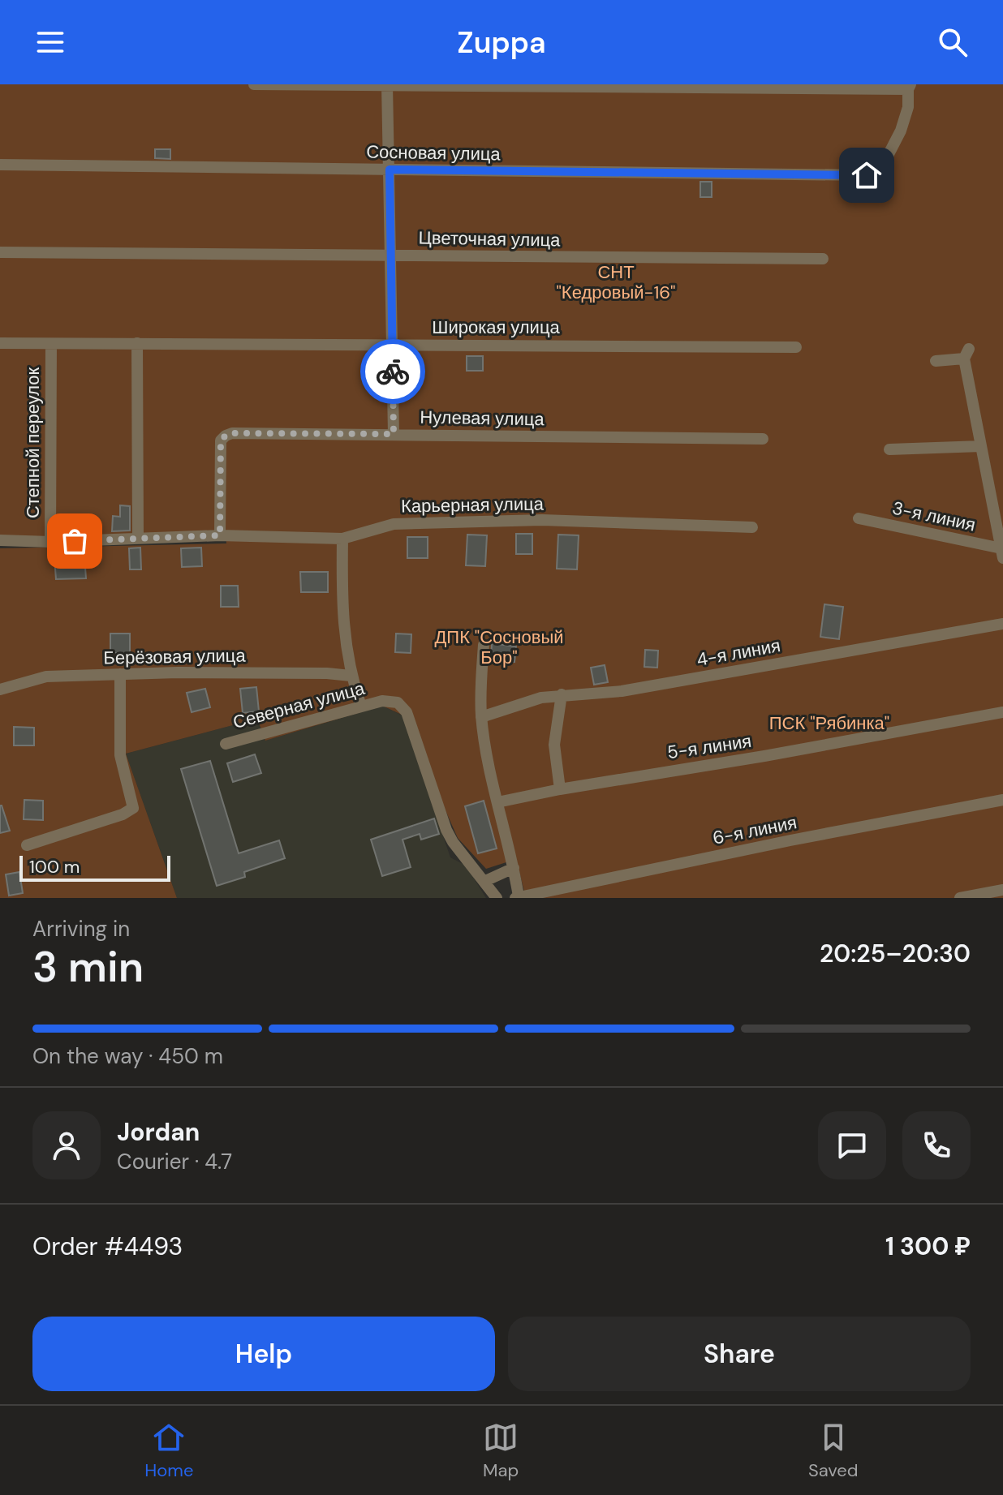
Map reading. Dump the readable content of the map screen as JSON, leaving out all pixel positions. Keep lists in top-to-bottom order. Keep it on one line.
{"streets":{"street":["Сосновая улица","Цветочная улица","Широкая улица","Нулевая улица","Степной переулок","Карьерная улица","3-я линия","4-я линия","Берёзовая улица","Северная улица","5-я линия","6-я линия"]},"crossings":[["Широкая улица","Степной переулок"],["Нулевая улица","Карьерная улица"],["Степной переулок","Карьерная улица"]],"parks":["СНТ \"Кедровый-16\"","ДПК \"Сосновый Бор\"","ПСК \"Рябинка\""],"scale_bar":"100 m","page":{"header":"Zuppa","scale":"100 m","heading":["3 min","Arriving in","20:25–20:30"],"panel":["Jordan","Courier · 4.7","Order #4493","1 300 ₽"],"bar":"On the way · 450 m","buttons":["Help","Share"],"tabs":["Home","Map","Saved"]}}
